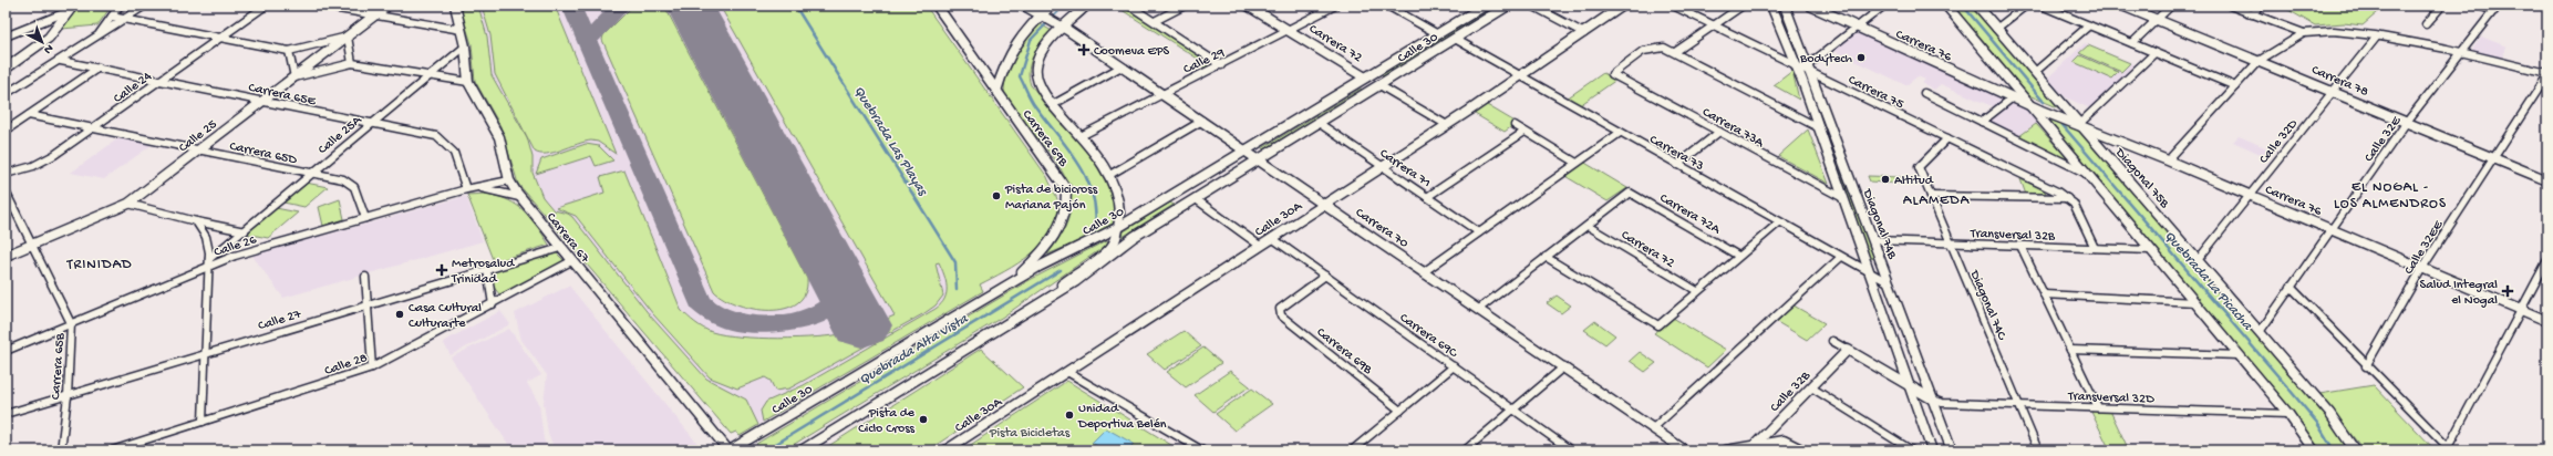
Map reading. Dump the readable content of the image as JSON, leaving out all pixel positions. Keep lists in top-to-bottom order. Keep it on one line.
{"streets":{"street":["Carrera 72","Carrera 76","Calle 30","Calle 29","Carrera 78","Calle 24","Carrera 75","Carrera 65E","Carrera 73A","Calle 25A","Calle 25","Carrera 69B","Calle 32E","Calle 32D","Carrera 65D","Carrera 73","Carrera 71","Diagonal 75B","Carrera 72A","Calle 30A","Diagonal 74B","Carrera 70","Transversal 32B","Carrera 67","Calle 26","Calle 32EE","Diagonal 74C","Calle 27","Carrera 69C","Calle 28","Carrera 65B","Calle 32B","Transversal 32D"]},"crossings":[["Carrera 72","Calle 30"],["Carrera 72","Calle 29"],["Carrera 72","Carrera 72A"],["Carrera 76","Calle 32E"],["Carrera 76","Calle 32D"],["Carrera 76","Diagonal 75B"],["Carrera 76","Calle 32EE"],["Calle 30","Carrera 69B"],["Calle 30","Carrera 73"],["Calle 30","Carrera 71"],["Calle 30","Carrera 70"],["Calle 30","Carrera 67"],["Calle 29","Carrera 69B"],["Calle 29","Carrera 70"],["Carrera 78","Calle 32E"],["Carrera 78","Calle 32D"],["Carrera 78","Calle 32EE"],["Calle 24","Carrera 65E"],["Calle 24","Carrera 65D"],["Carrera 75","Diagonal 74B"],["Carrera 75","Diagonal 74C"],["Carrera 65E","Calle 25A"],["Carrera 65E","Calle 25"],["Carrera 65E","Calle 26"],["Carrera 73A","Diagonal 74B"],["Calle 25A","Carrera 65D"],["Calle 25A","Carrera 67"],["Calle 25A","Calle 26"],["Calle 25","Carrera 65D"],["Calle 25","Carrera 65B"],["Carrera 69B","Carrera 70"],["Carrera 69B","Carrera 69C"],["Calle 32E","Diagonal 75B"],["Calle 32D","Diagonal 75B"],["Carrera 65D","Calle 26"],["Carrera 73","Calle 30A"],["Carrera 73","Diagonal 74B"],["Carrera 71","Calle 30A"],["Calle 30A","Carrera 70"],["Calle 30A","Carrera 69C"],["Diagonal 74B","Transversal 32B"],["Diagonal 74B","Transversal 32D"],["Transversal 32B","Diagonal 74C"],["Carrera 67","Calle 26"],["Carrera 67","Calle 27"],["Carrera 67","Calle 28"],["Calle 26","Carrera 65B"],["Diagonal 74C","Transversal 32D"],["Calle 27","Carrera 65B"]],"districts":["EL NOGAL - LOS ALMENDROS","ALAMEDA","TRINIDAD"],"water":["Quebrada Las Playas","Quebrada La Picacha","Quebrada Alta Vista"],"parks":["Pista Bicicletas"],"places":{"health":["Coomeva EPS","Metrosalud Trinidad","Salud Integral el Nogal"],"other":["Bodytech","Altitud","Pista de bicicross Mariana Pajón","Casa Cultural Culturarte","Unidad Deportiva Belén","Pista de Ciclo Cross"]},"north":"bottom right"}
